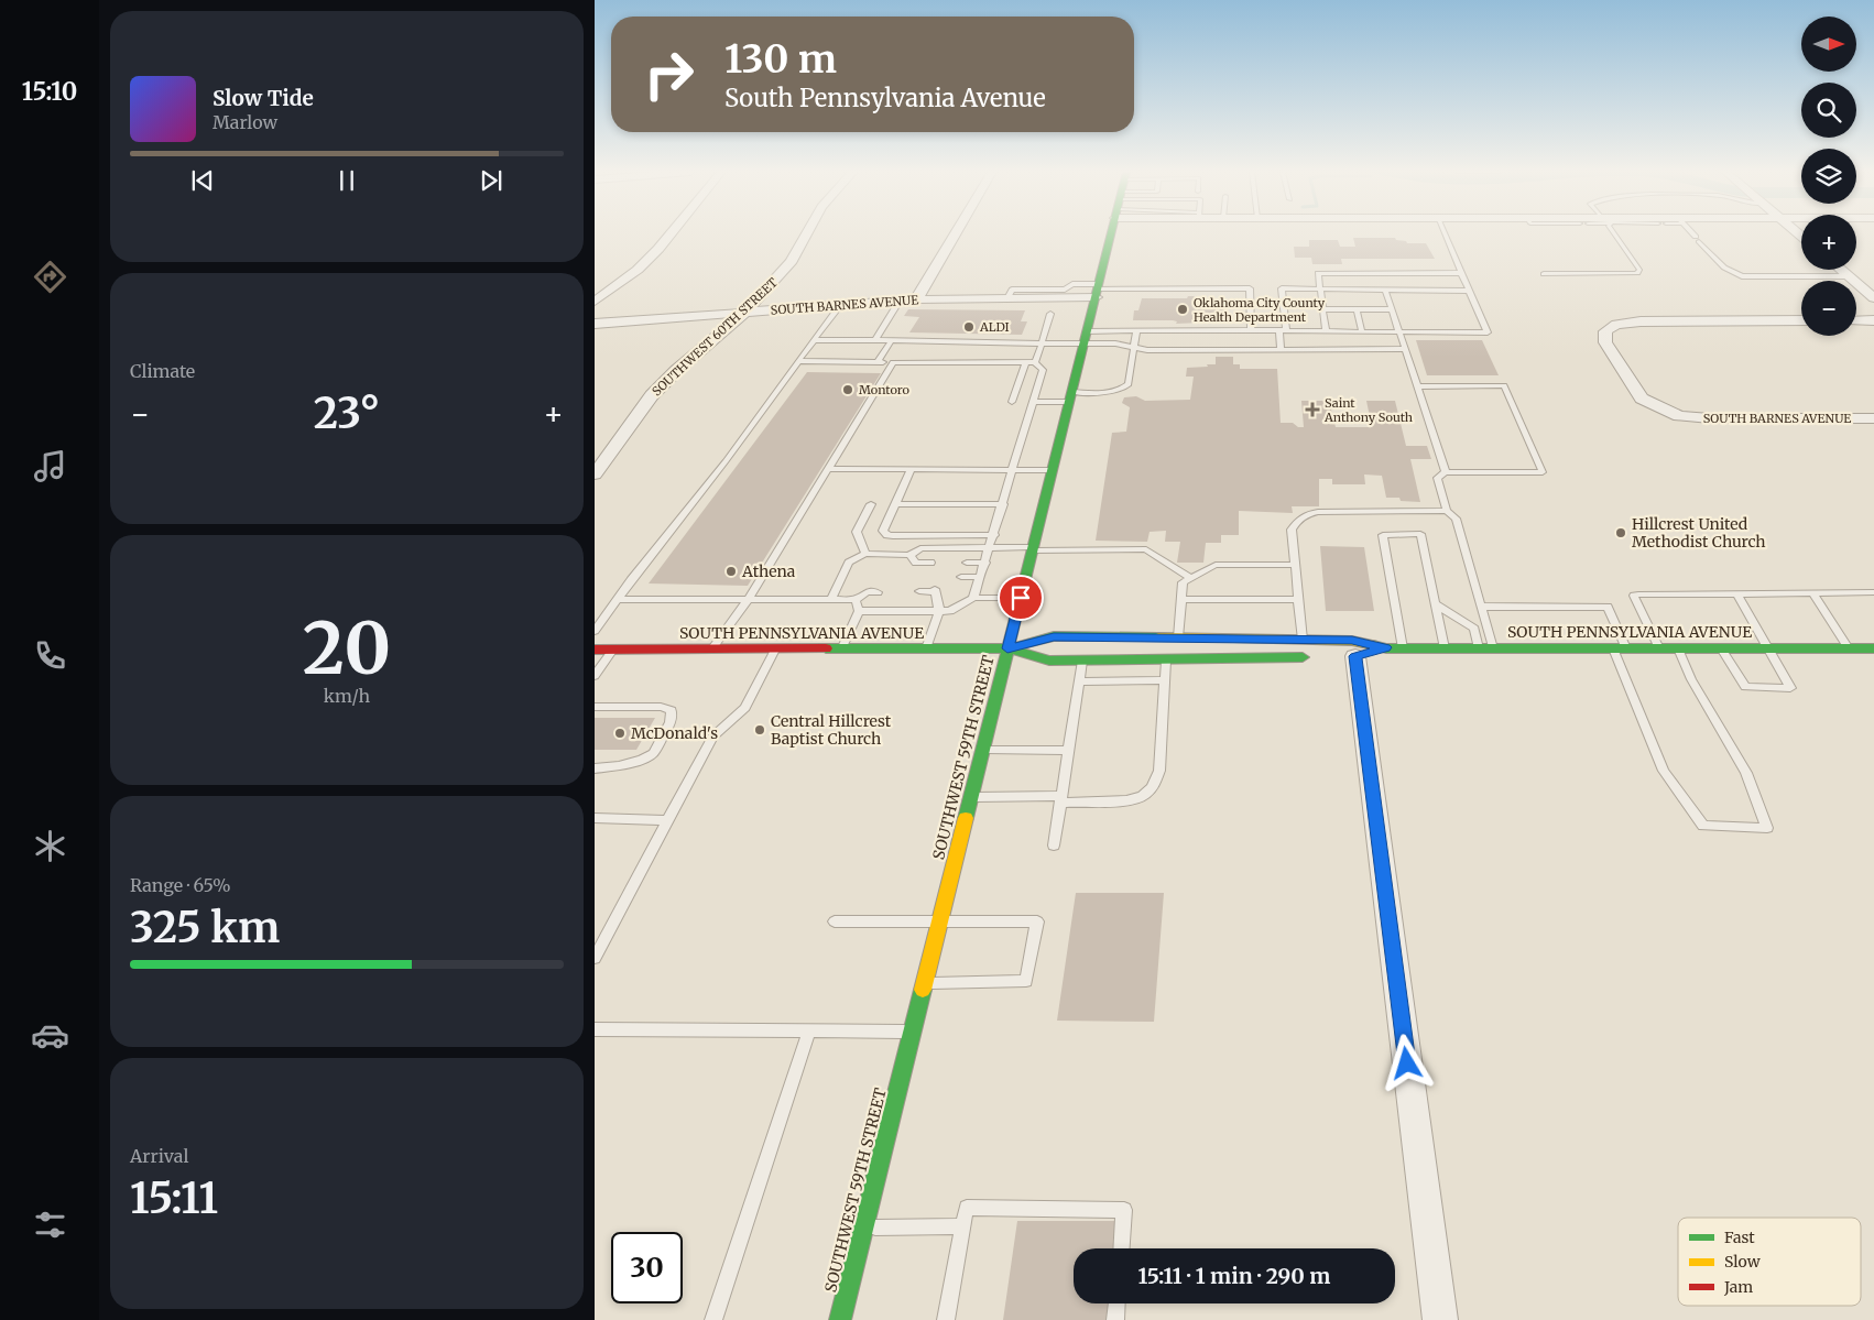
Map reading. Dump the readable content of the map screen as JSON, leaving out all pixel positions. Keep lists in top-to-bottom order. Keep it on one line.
{"streets":{"main road":["SOUTH PENNSYLVANIA AVENUE","SOUTHWEST 59TH STREET"],"street":["SOUTH BARNES AVENUE","SOUTHWEST 60TH STREET"]},"crossings":[["SOUTH BARNES AVENUE","SOUTHWEST 60TH STREET"],["SOUTH BARNES AVENUE","SOUTHWEST 59TH STREET"],["SOUTH PENNSYLVANIA AVENUE","SOUTHWEST 59TH STREET"]],"places":{"other":["Oklahoma City County Health Department","ALDI","Montoro","Hillcrest United Methodist Church","Athena","Central Hillcrest Baptist Church","McDonald's"],"health":["Saint Anthony South"]},"legend":["Fast","Slow","Jam"],"north":"right","page":{"tabs":"15:10","map_buttons":["+","−"],"turn":["130 m","South Pennsylvania Avenue"],"song":["Slow Tide","Marlow"],"tile":["Climate",["20","km/h"],["Range · 65%","325 km"],["Arrival","15:11"]],"heat":["−","23°","+"],"limit":"30","trip":"15:11 · 1 min · 290 m"}}
